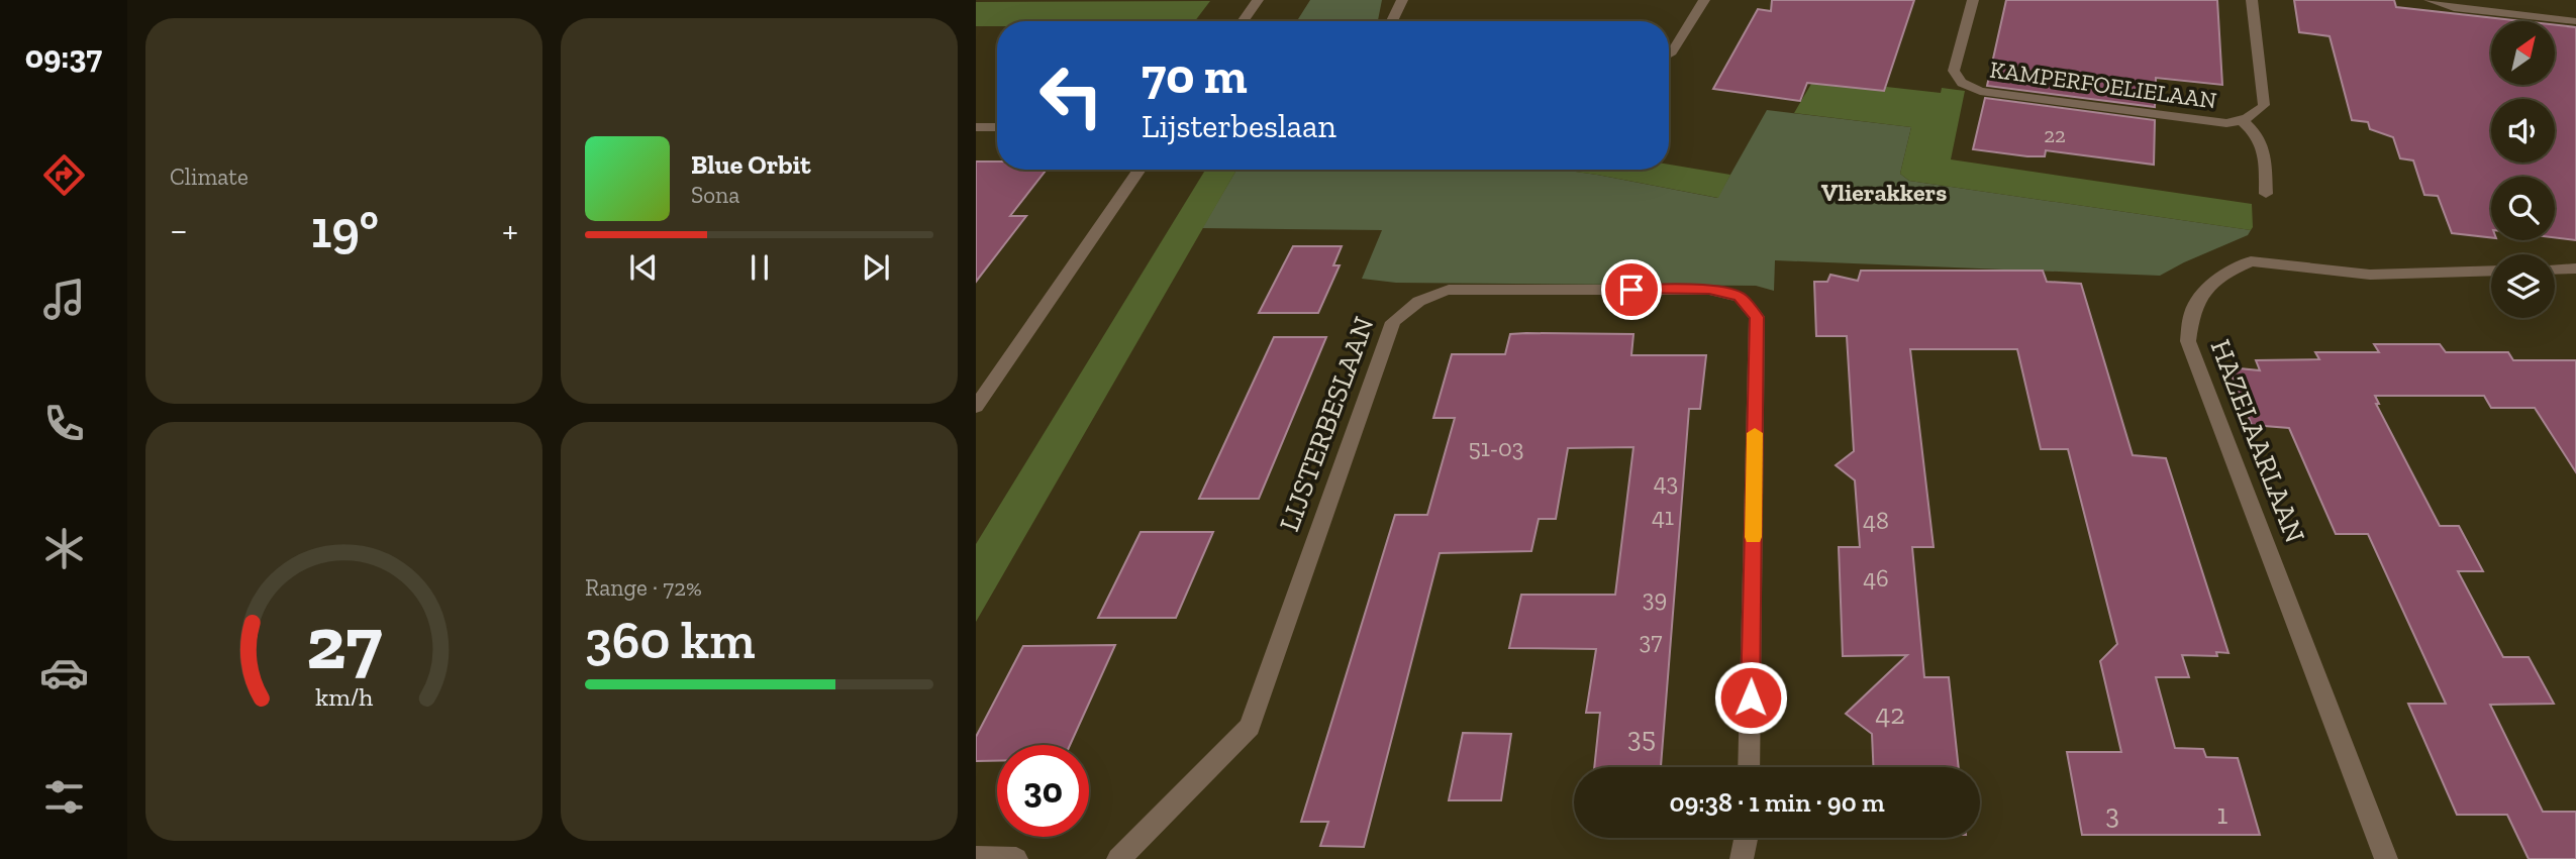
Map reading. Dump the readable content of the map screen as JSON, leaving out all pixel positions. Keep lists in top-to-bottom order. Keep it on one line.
{"streets":{"street":["KAMPERFOELIELAAN","LIJSTERBESLAAN","HAZELAARLAAN"]},"districts":["Vlierakkers"],"house_numbers":["22","51-03","43","41","48","46","39","37","42","35","3","1"],"north":"top right","page":{"tabs":"09:37","tile":["Climate",["Range · 72%","360 km"]],"turn":["70 m","Lijsterbeslaan"],"song":["Blue Orbit","Sona"],"heat":["−","19°","+"],"limit":"30","trip":"09:38 · 1 min · 90 m","gauge":["27","km/h"]}}
